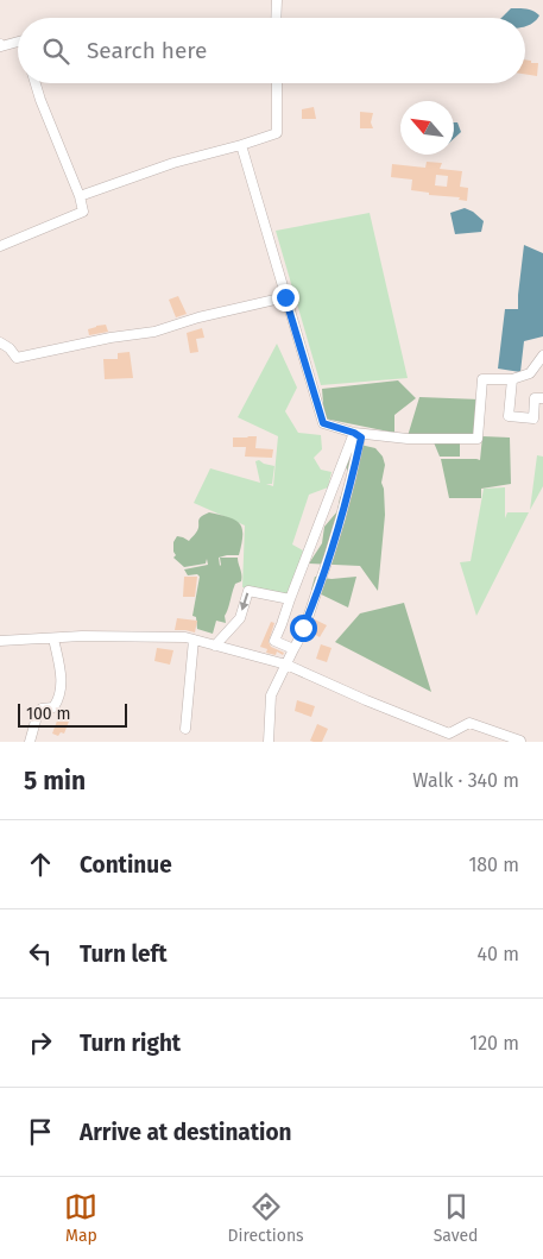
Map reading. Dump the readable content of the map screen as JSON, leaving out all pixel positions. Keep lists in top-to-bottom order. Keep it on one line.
{"scale_bar":"100 m","north":"top left","page":{"search":"Search here","scale":"100 m","heading":["5 min","Walk · 340 m"],"list":[["Continue","180 m"],["Turn left","40 m"],["Turn right","120 m"],"Arrive at destination"],"nav":["Map","Directions","Saved"]}}
